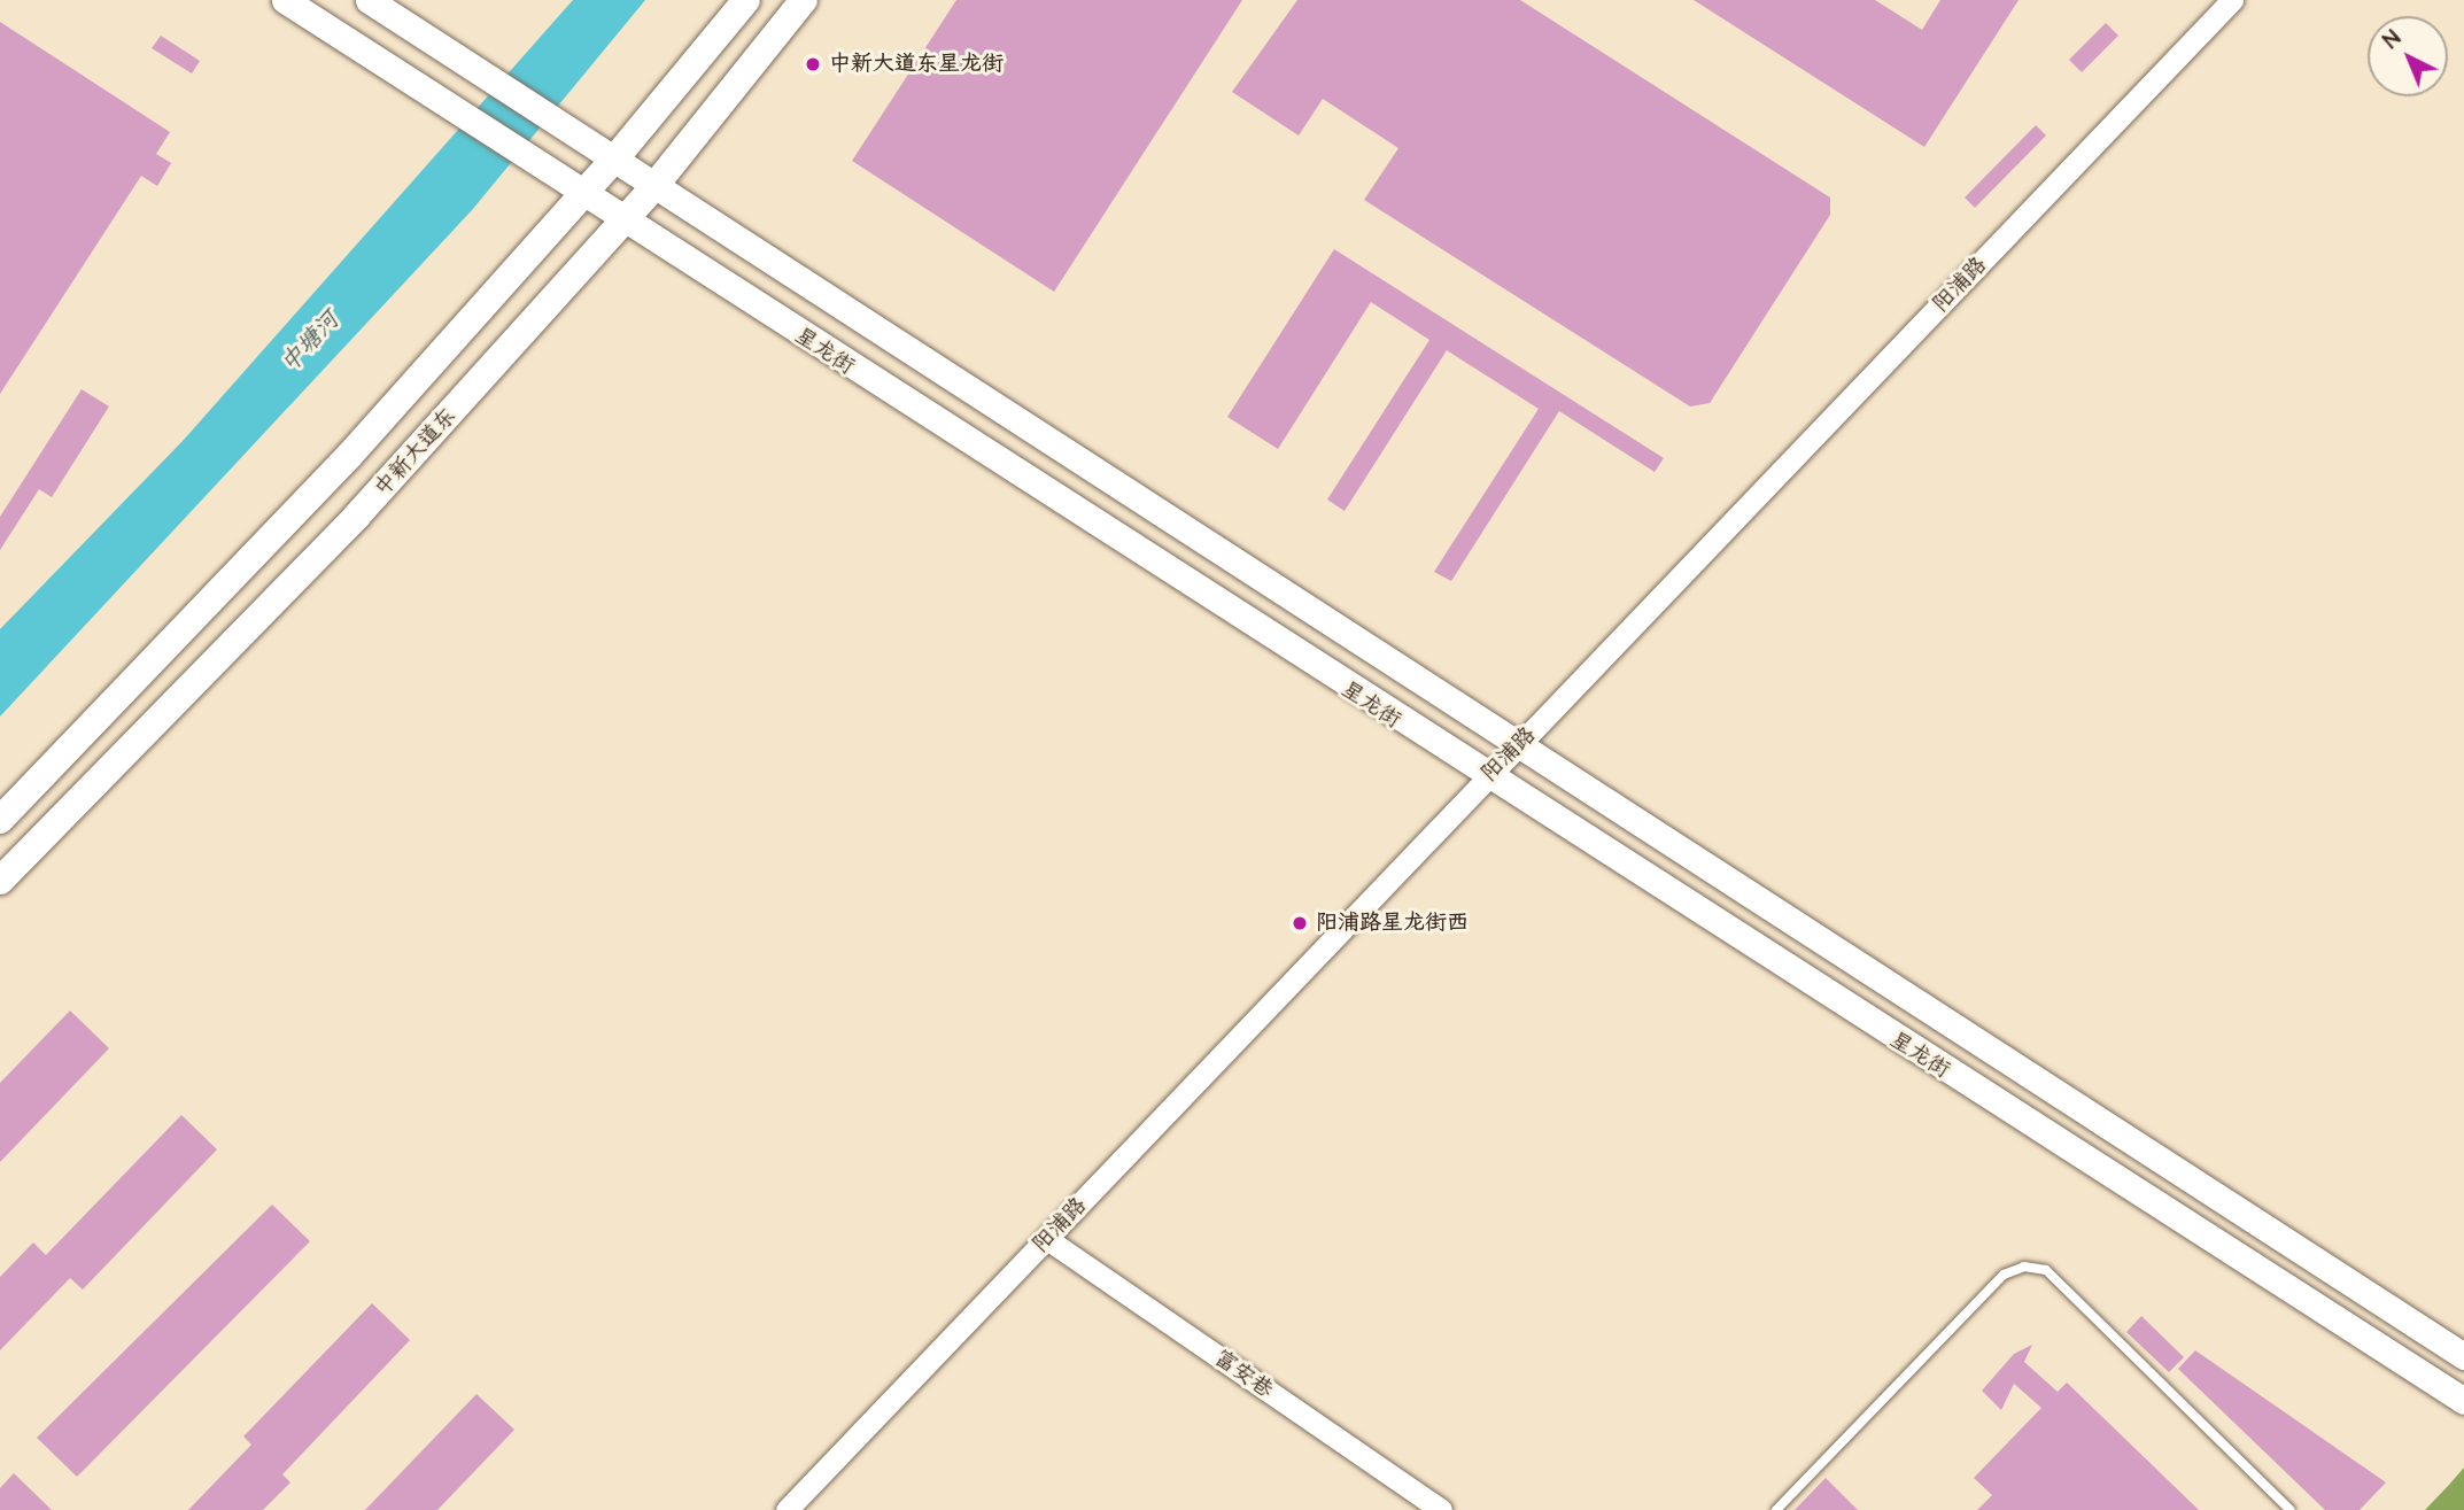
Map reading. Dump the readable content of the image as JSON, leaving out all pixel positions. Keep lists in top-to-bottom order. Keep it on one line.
{"streets":{"main road":["星龙街","中新大道东"],"street":["阳浦路","富安巷"]},"crossings":[["阳浦路","星龙街"],["阳浦路","富安巷"],["星龙街","中新大道东"]],"water":["中塘河"],"places":["中新大道东星龙街","阳浦路星龙街西"],"north":"top left"}
